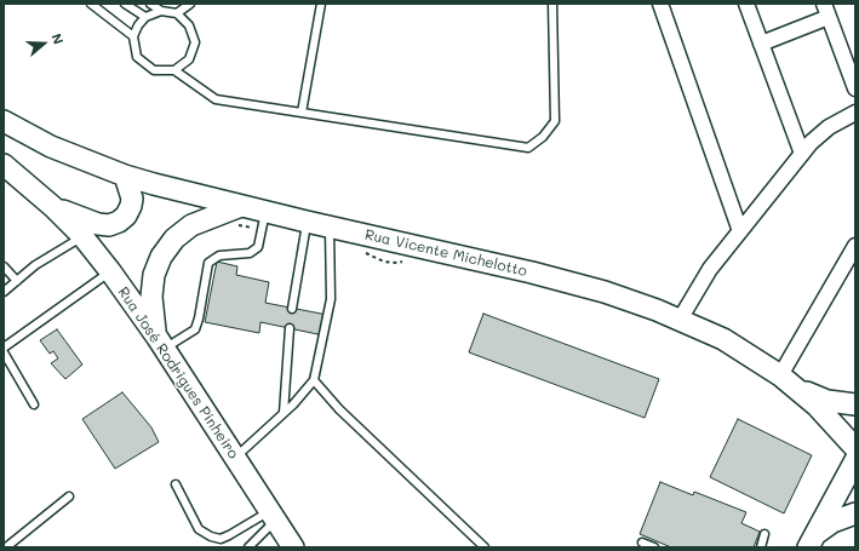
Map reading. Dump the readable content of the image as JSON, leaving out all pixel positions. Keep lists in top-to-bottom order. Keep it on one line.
{"streets":{"main road":["Rua Vicente Michelotto","Rua José Rodrigues Pinheiro"]},"north":"right"}
